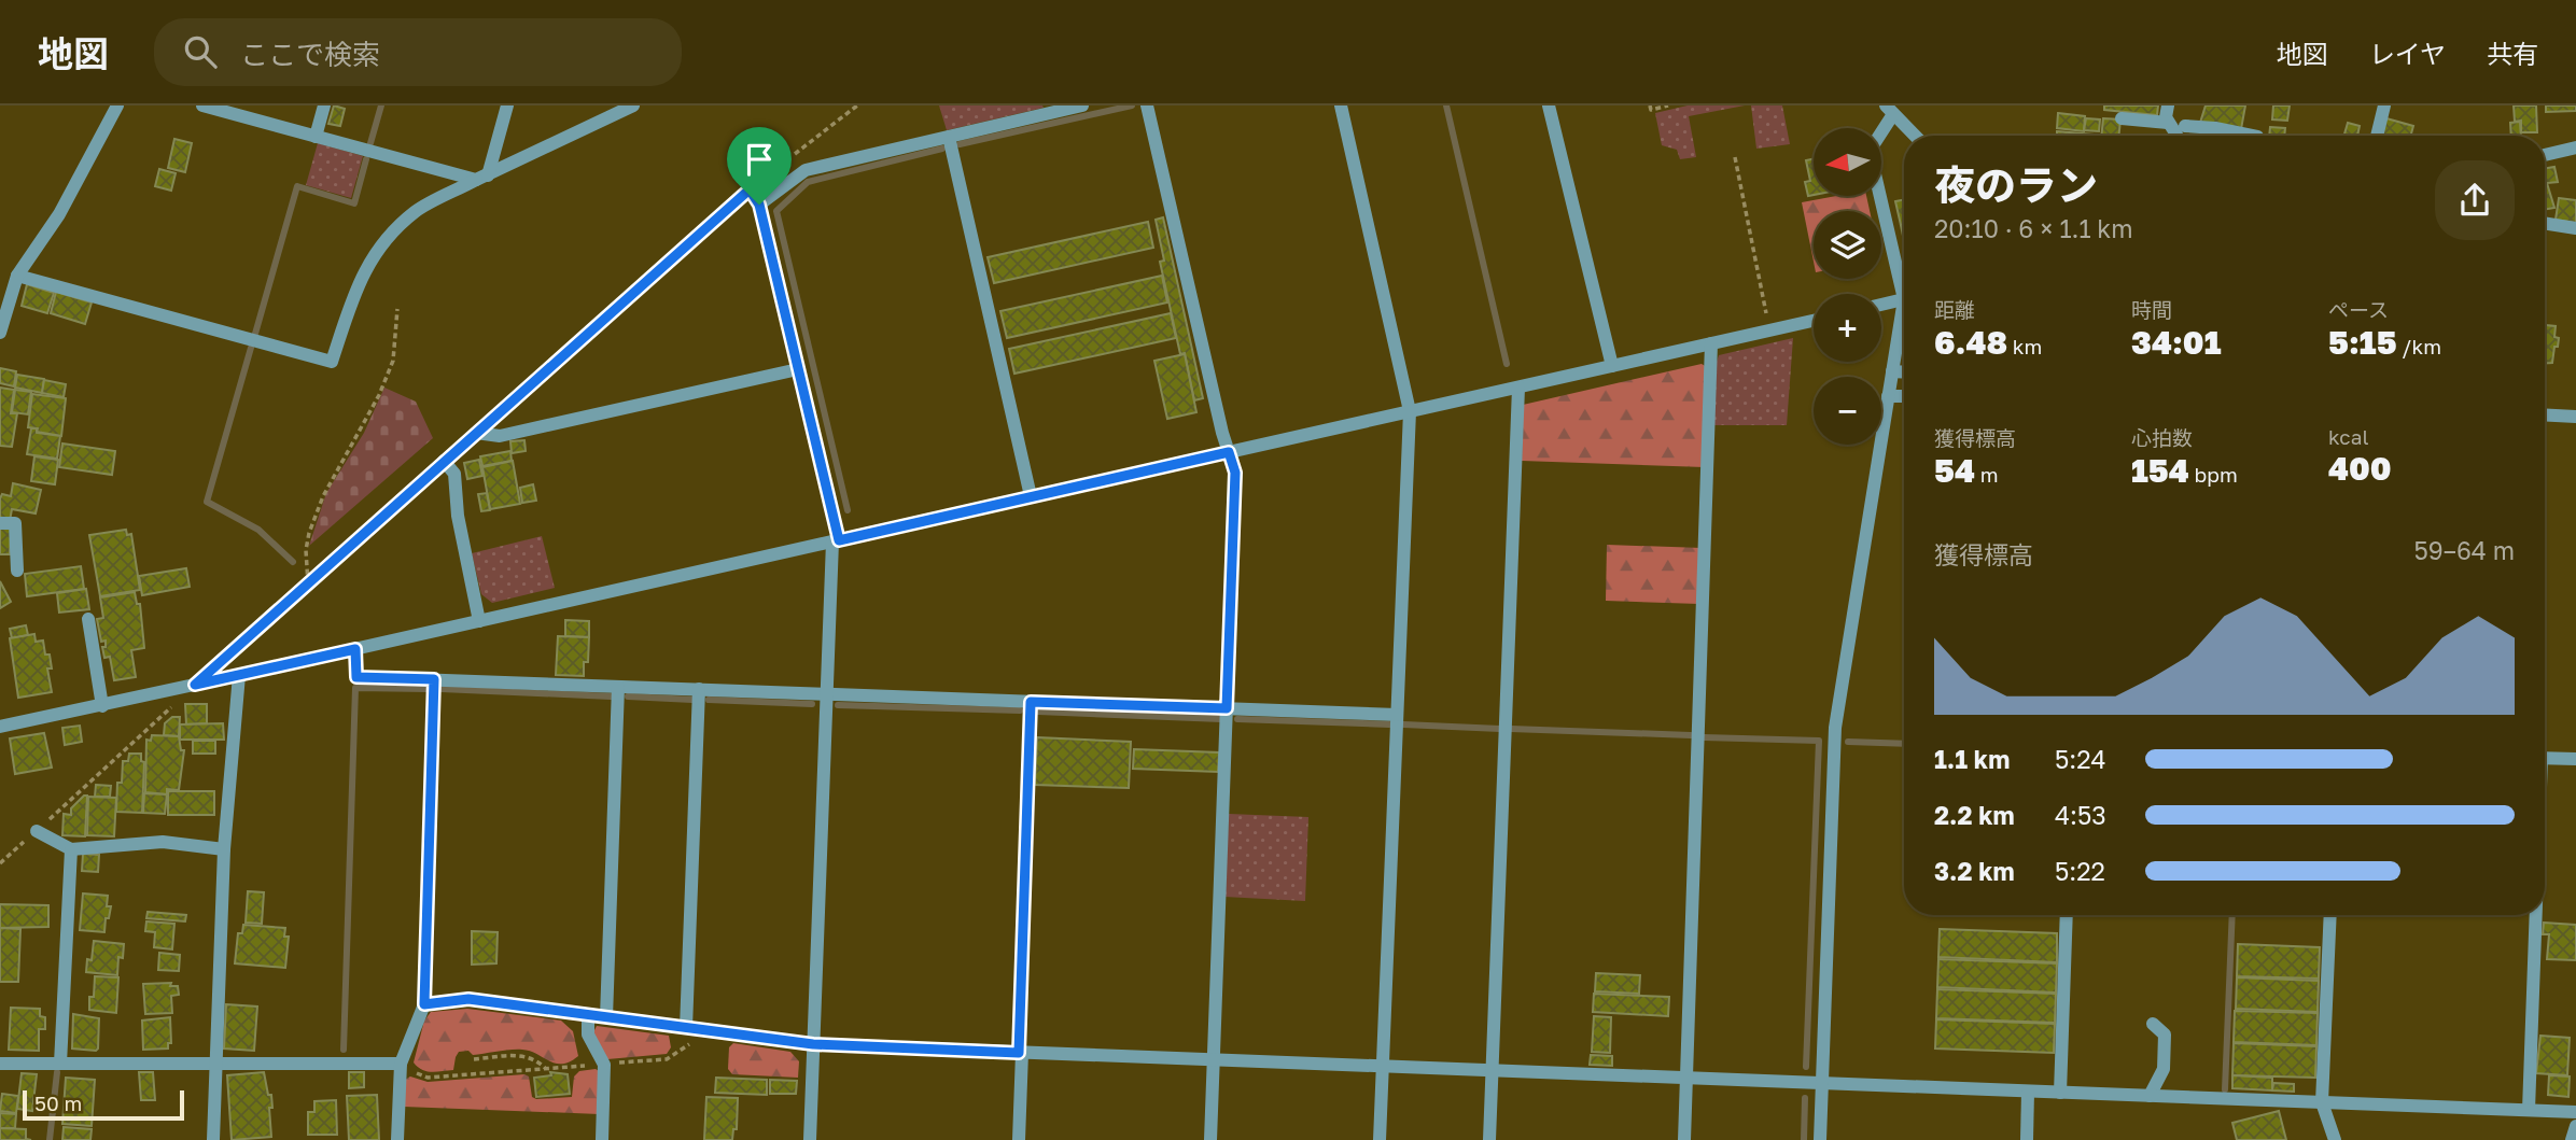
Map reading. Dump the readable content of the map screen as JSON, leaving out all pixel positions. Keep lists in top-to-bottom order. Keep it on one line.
{"scale_bar":"50 m","north":"left","page":{"header":"地図","search":"ここで検索","nav":["地図","レイヤ","共有"],"map_buttons":["+","−"],"heading":["夜のラン","20:10 · 6 × 1.1 km"],"stats":[["距離","6.48 km"],["時間","34:01"],["ペース","5:15 /km"],["獲得標高","54 m"],["心拍数","154 bpm"],["kcal","400"]],"chart":["獲得標高","59–64 m"],"list":[{"name":"1.1 km","note":"5:24"},{"name":"2.2 km","note":"4:53"},{"name":"3.2 km","note":"5:22"}],"scale":"50 m"}}
